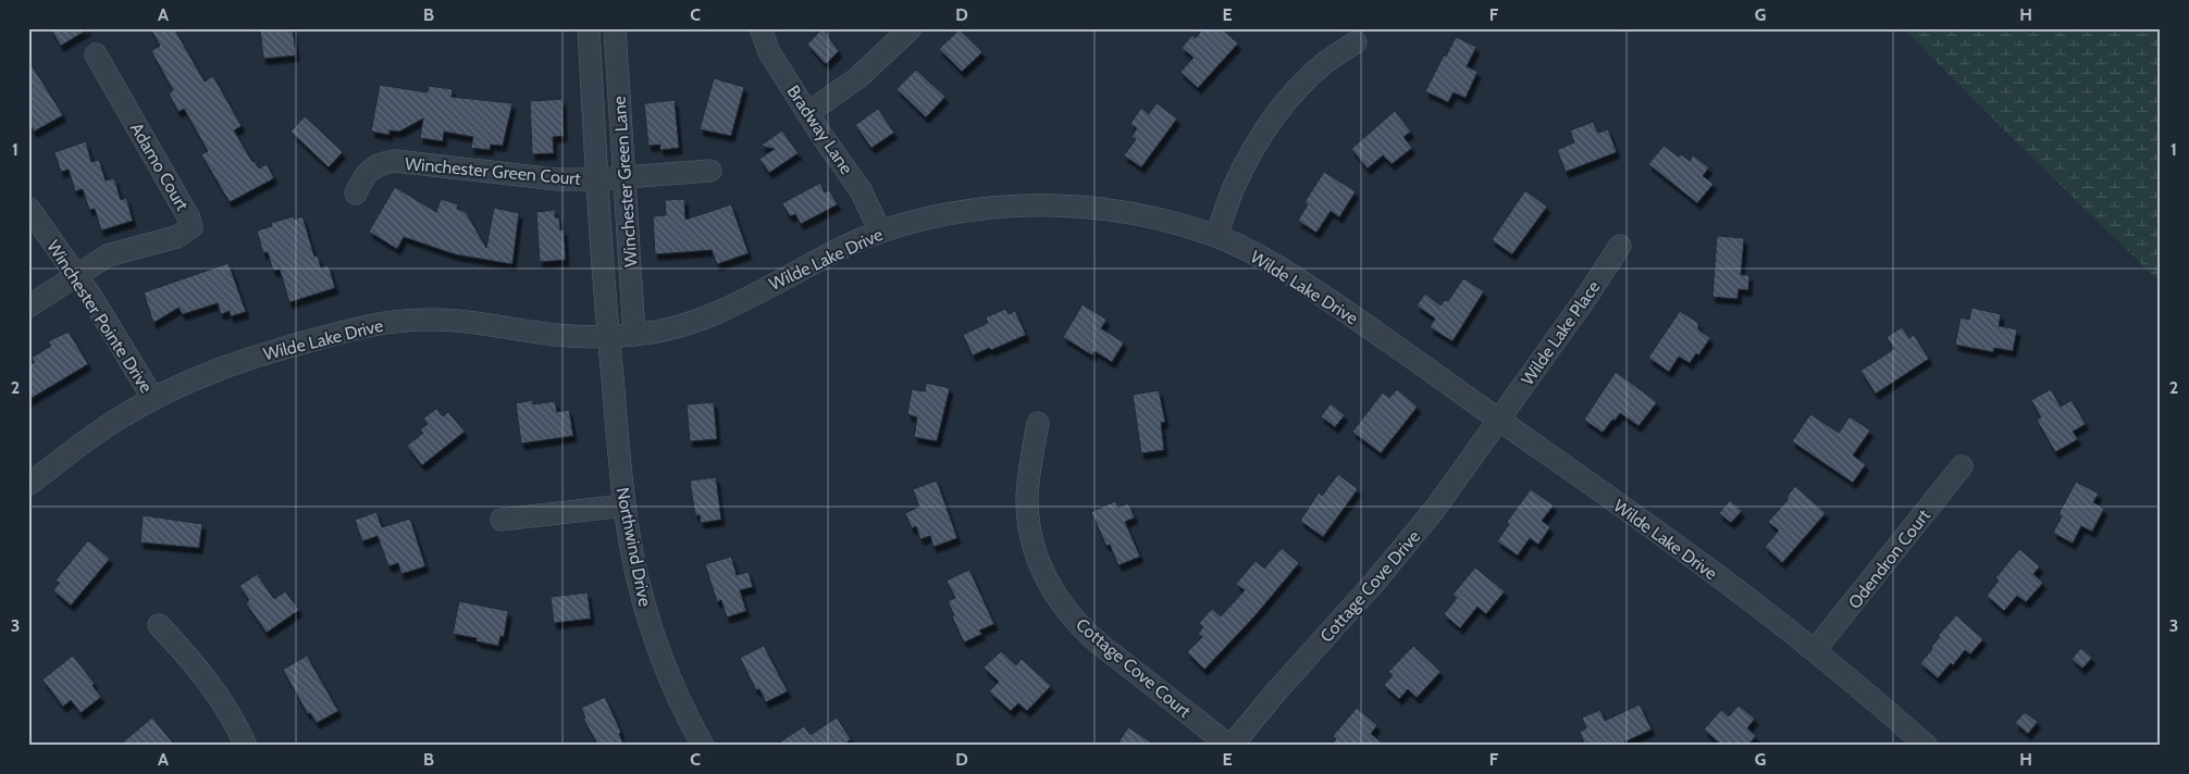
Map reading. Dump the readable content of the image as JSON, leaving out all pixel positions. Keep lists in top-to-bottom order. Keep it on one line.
{"streets":{"street":["Bradway Lane","Adamo Court","Winchester Green Court","Winchester Green Lane","Wilde Lake Drive","Winchester Pointe Drive","Wilde Lake Place","Northwind Drive","Odendron Court","Cottage Cove Drive","Cottage Cove Court"]},"crossings":[["Bradway Lane","Wilde Lake Drive"],["Adamo Court","Winchester Pointe Drive"],["Winchester Green Court","Winchester Green Lane"],["Winchester Green Lane","Wilde Lake Drive"],["Winchester Green Lane","Northwind Drive"],["Wilde Lake Drive","Winchester Pointe Drive"],["Wilde Lake Drive","Wilde Lake Place"],["Wilde Lake Drive","Northwind Drive"],["Wilde Lake Drive","Odendron Court"],["Wilde Lake Drive","Cottage Cove Drive"],["Wilde Lake Place","Cottage Cove Drive"],["Cottage Cove Drive","Cottage Cove Court"]],"grid":{"columns":["A","B","C","D","E","F","G","H"],"rows":["1","2","3"]}}
